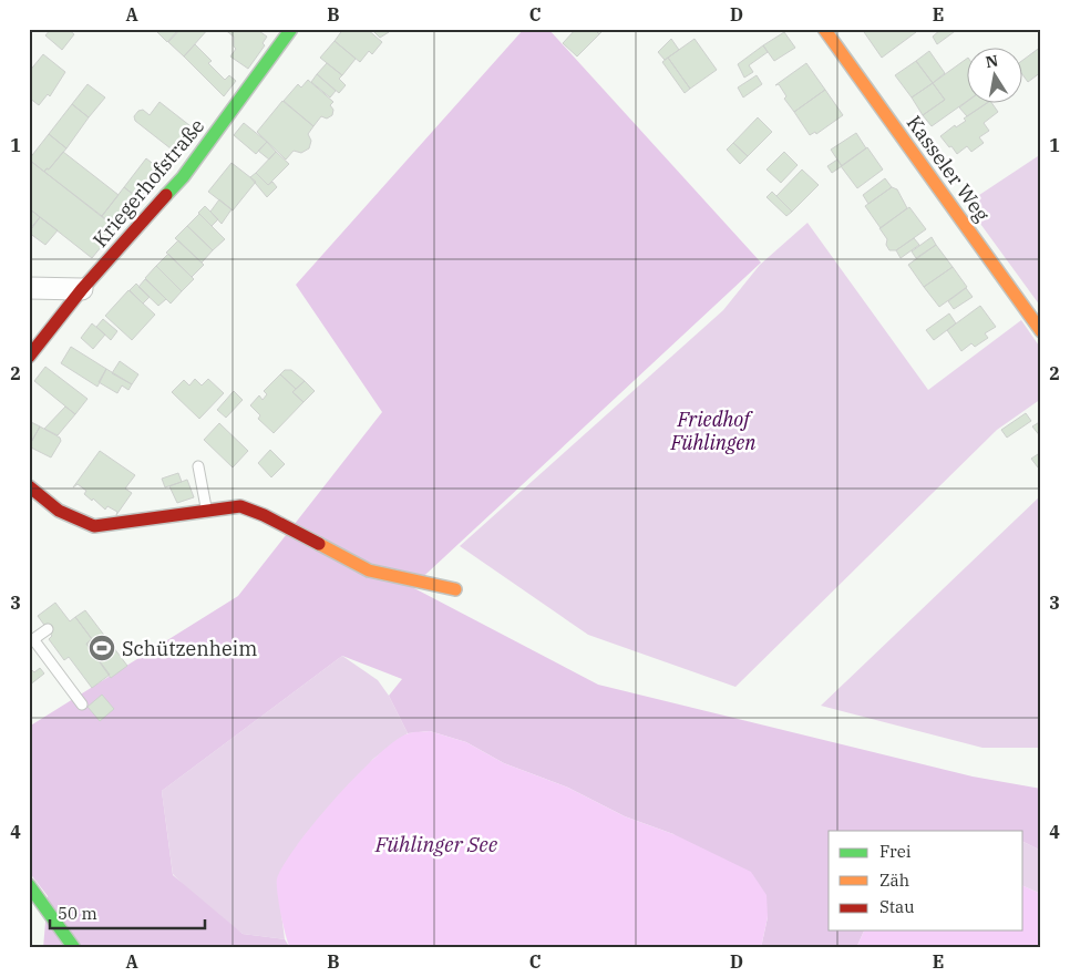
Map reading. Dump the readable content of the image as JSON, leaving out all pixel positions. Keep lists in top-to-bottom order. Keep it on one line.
{"streets":{"street":["Kasseler Weg","Kriegerhofstraße"]},"water":["Fühlinger See"],"parks":["Friedhof Fühlingen"],"places":{"sports":["Schützenheim"]},"legend":["Frei","Zäh","Stau"],"scale_bar":"50 m","north":"top","grid":{"columns":["A","B","C","D","E"],"rows":["1","2","3","4"]}}
